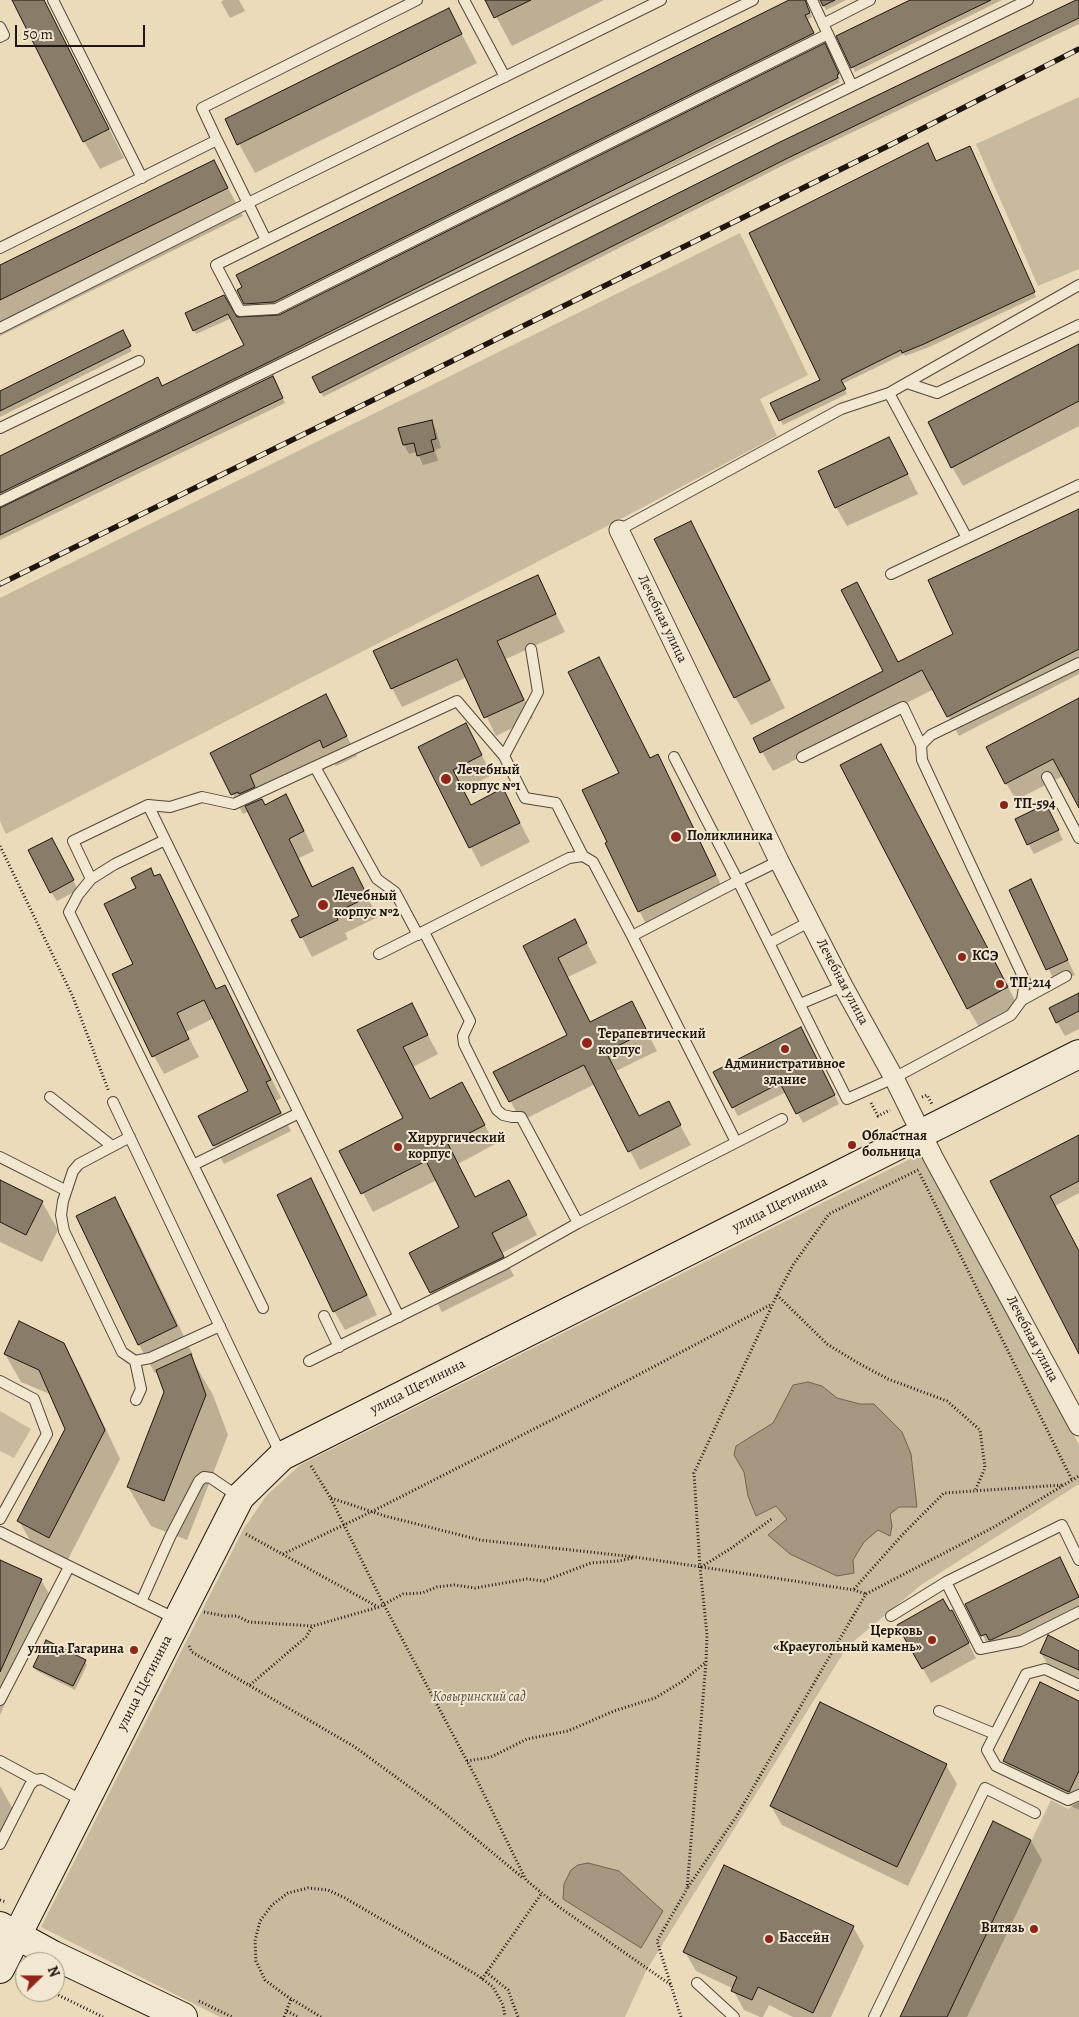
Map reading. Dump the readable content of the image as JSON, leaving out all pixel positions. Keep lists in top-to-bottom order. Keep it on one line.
{"streets":{"street":["Лечебная улица","улица Щетинина"]},"crossings":[["Лечебная улица","улица Щетинина"]],"parks":["Ковыринский сад"],"places":["Лечебный корпус №1","ТП-594","Поликлиника","Лечебный корпус №2","КСЭ","ТП-214","Терапевтический корпус","Административное здание","Областная больница","Хирургический корпус","Церковь «Краеугольный камень»","улица Гагарина","Витязь","Бассейн"],"scale_bar":"50 m","north":"right"}
